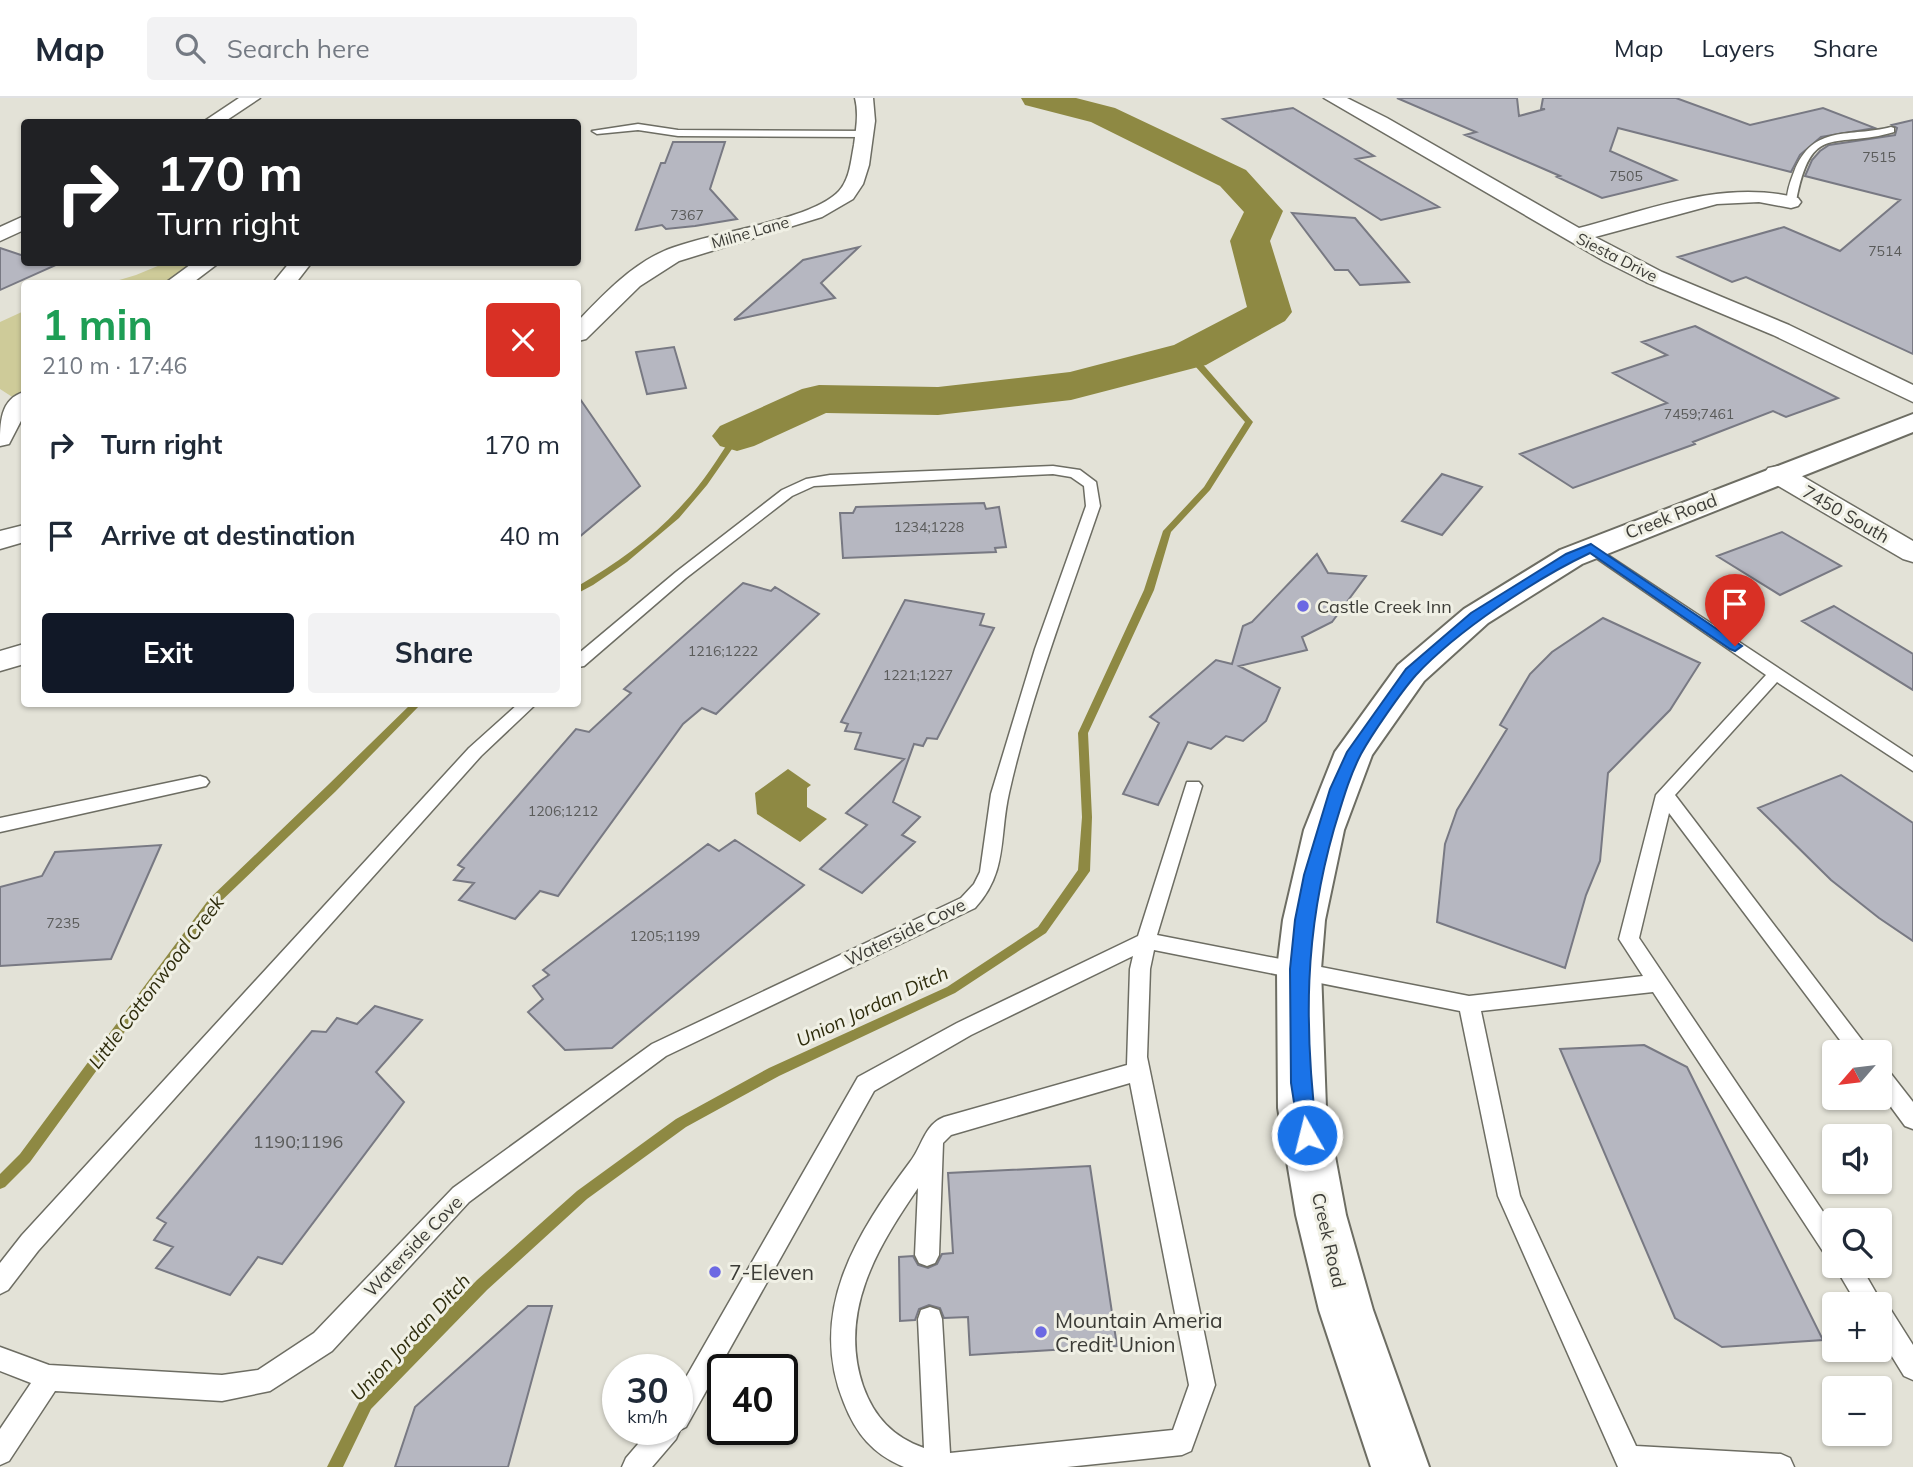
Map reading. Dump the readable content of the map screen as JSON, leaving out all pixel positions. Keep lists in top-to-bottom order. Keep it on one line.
{"streets":{"street":["Milne Lane","Siesta Drive","7450 South","Creek Road"],"lane":["Waterside Cove"]},"crossings":[["7450 South","Creek Road"]],"water":["Little Cottonwood Creek","Union Jordan Ditch"],"places":["Castle Creek Inn","7-Eleven","Mountain Ameria Credit Union"],"house_numbers":["7515","7505","7367","7514","7459;7461","1234;1228","1216;1222","1221;1227","1206;1212","7235","1205;1199","1190;1196"],"north":"bottom left","page":{"header":"Map","search":"Search here","nav":["Map","Layers","Share"],"turn":["170 m","Turn right"],"heading":["1 min","210 m · 17:46"],"list":[{"name":"Turn right","value":"170 m"},{"name":"Arrive at destination","value":"40 m"}],"buttons":["Exit","Share"],"map_buttons":["+","−"],"speed":"30 km/h","limit":"40"}}
